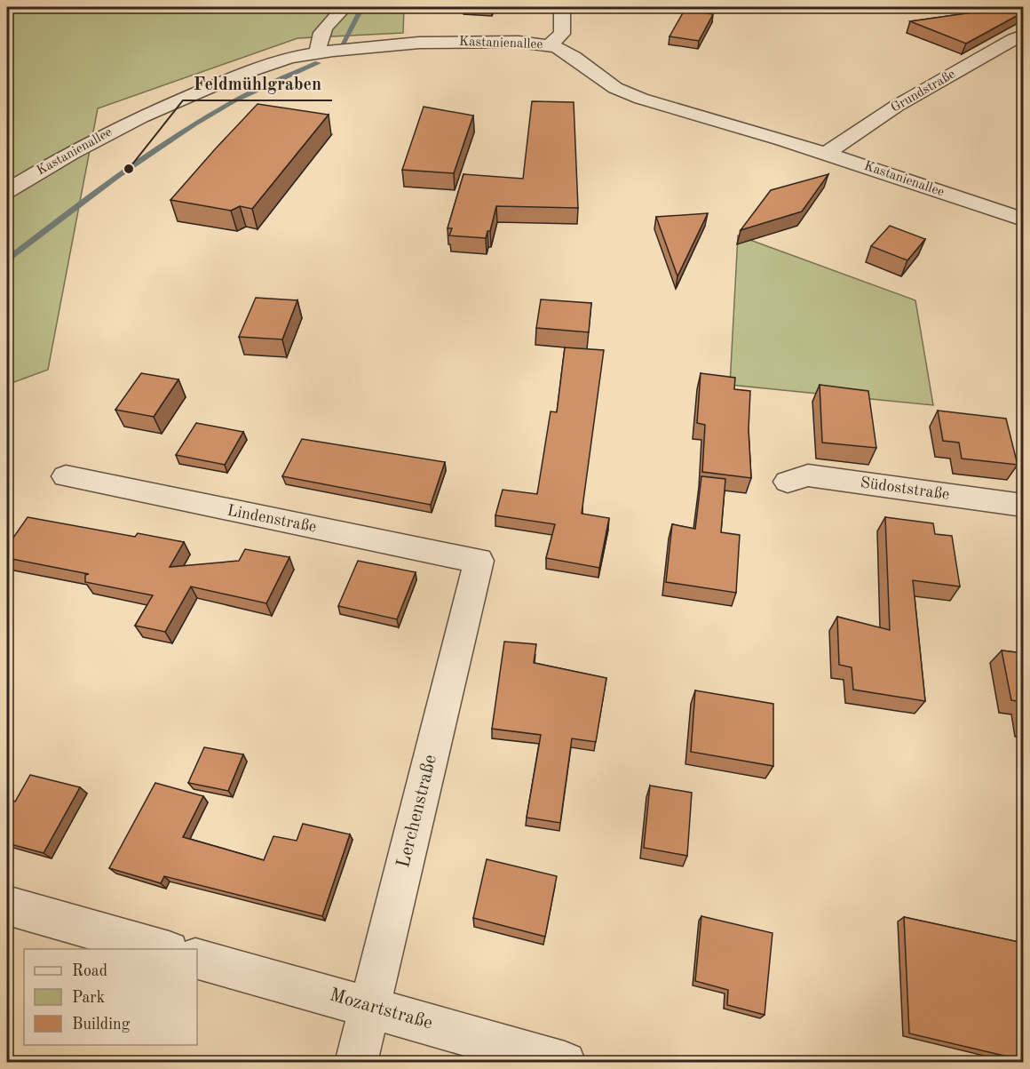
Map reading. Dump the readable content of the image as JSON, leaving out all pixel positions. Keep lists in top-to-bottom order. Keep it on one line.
{"streets":{"street":["Kastanienallee","Grundstraße","Südoststraße","Lindenstraße","Lerchenstraße","Mozartstraße"]},"crossings":[["Kastanienallee","Grundstraße"],["Lindenstraße","Lerchenstraße"],["Lerchenstraße","Mozartstraße"]],"places":["Feldmühlgraben"],"legend":["Road","Park","Building"]}
